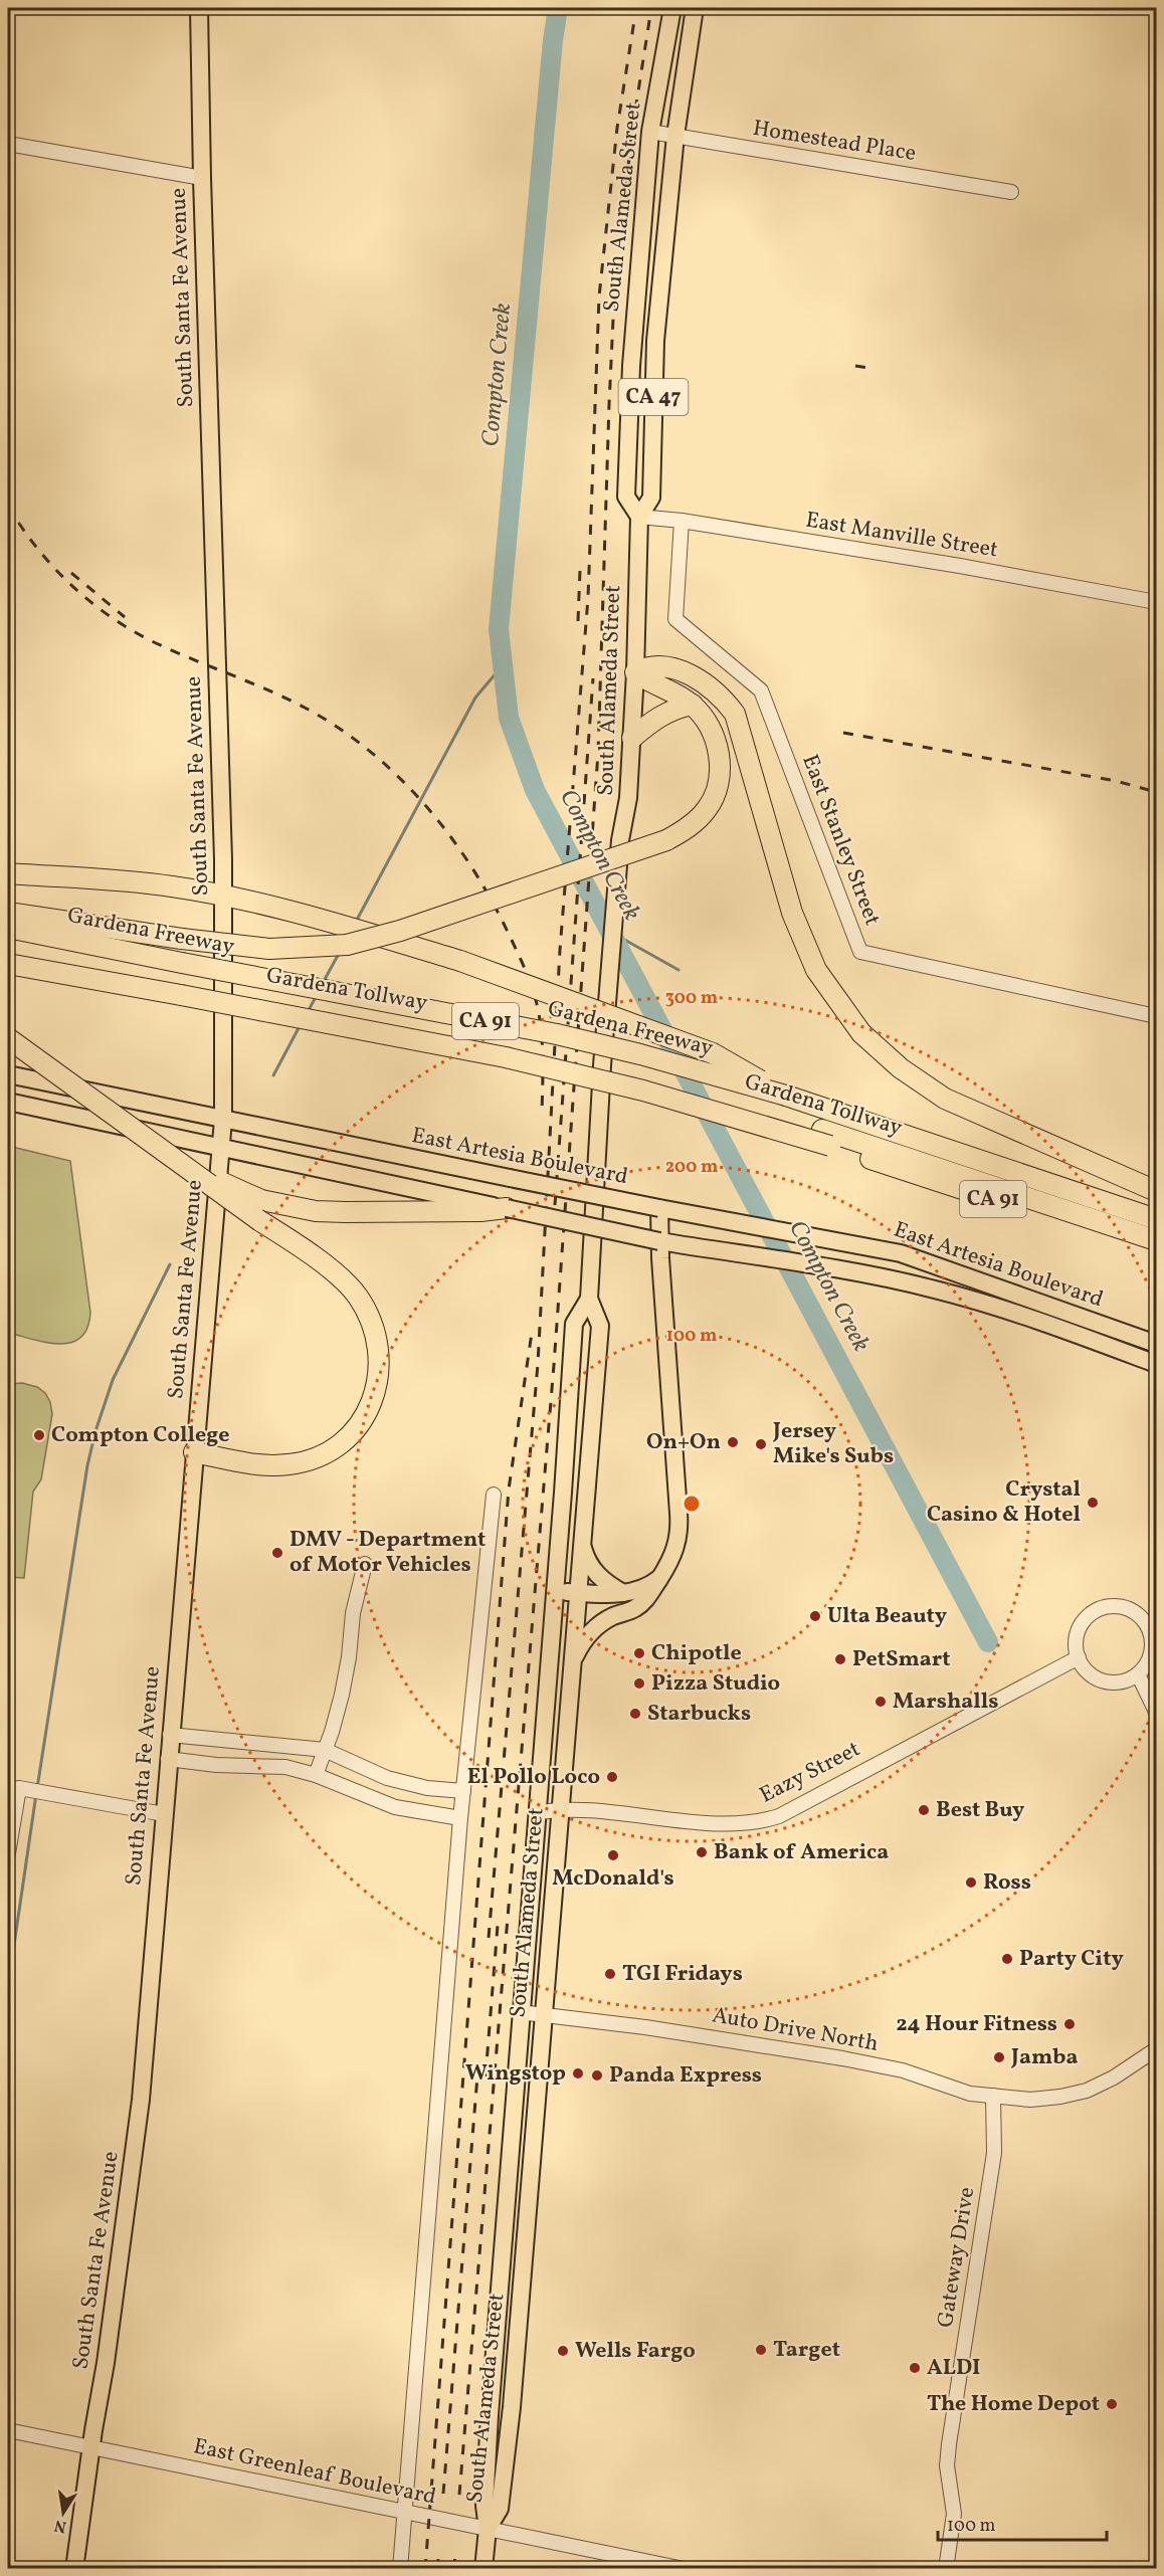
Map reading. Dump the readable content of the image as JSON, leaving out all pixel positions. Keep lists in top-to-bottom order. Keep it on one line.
{"streets":{"highway":["Gardena Freeway","Gardena Tollway","CA 91"],"main road":["South Alameda Street","South Santa Fe Avenue","CA 47","East Artesia Boulevard"],"street":["Homestead Place","East Manville Street","East Stanley Street","Eazy Street","Auto Drive North","Gateway Drive","East Greenleaf Boulevard"]},"crossings":[["Homestead Place","South Alameda Street"],["South Alameda Street","East Manville Street"],["South Alameda Street","Eazy Street"],["South Alameda Street","Auto Drive North"],["South Alameda Street","East Greenleaf Boulevard"],["South Santa Fe Avenue","East Artesia Boulevard"],["South Santa Fe Avenue","East Greenleaf Boulevard"],["East Manville Street","East Stanley Street"],["Gardena Tollway","CA 91"],["Auto Drive North","Gateway Drive"]],"water":["Compton Creek"],"places":["Compton College","On+On","Jersey Mike's Subs","Crystal Casino & Hotel","DMV - Department of Motor Vehicles","Ulta Beauty","Chipotle","PetSmart","Pizza Studio","Marshalls","Starbucks","El Pollo Loco","Best Buy","Bank of America","McDonald's","Ross","Party City","TGI Fridays","24 Hour Fitness","Jamba","Wingstop","Panda Express","Target","Wells Fargo","ALDI","The Home Depot"],"scale_bar":"100 m","north":"bottom","rings":["300 m","200 m","100 m"]}
